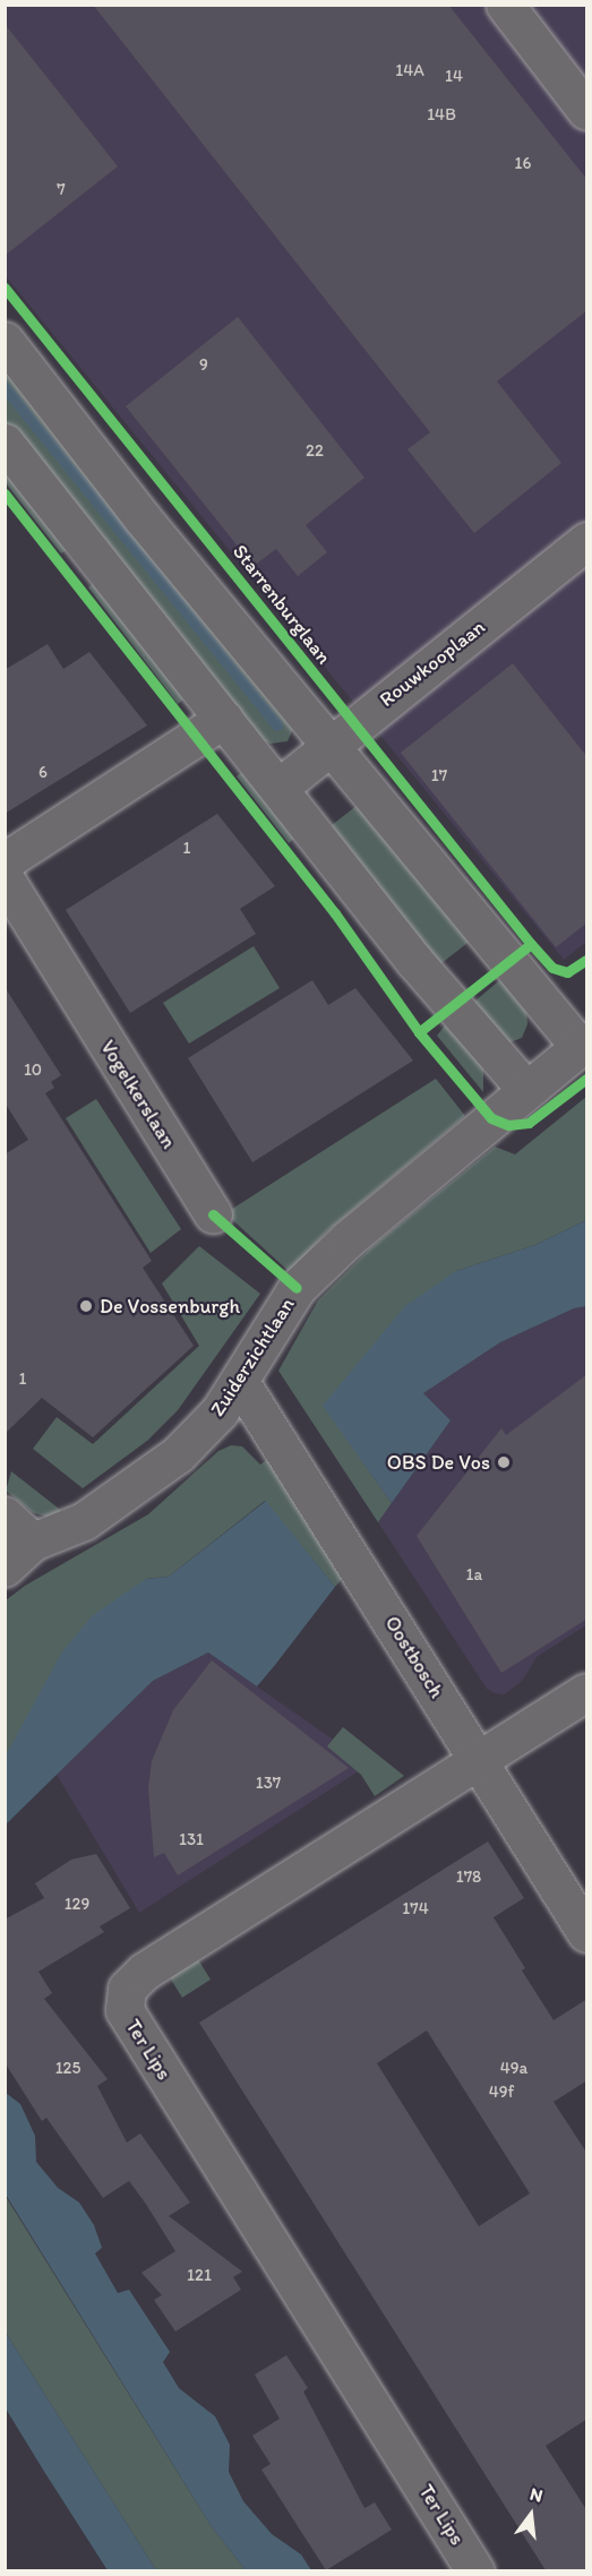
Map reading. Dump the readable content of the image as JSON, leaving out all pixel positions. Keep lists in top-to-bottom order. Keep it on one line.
{"streets":{"street":["Rouwkooplaan","Vogelkerslaan","Zuiderzichtlaan","Oostbosch","Ter Lips"],"cycle path":["Starrenburglaan"]},"crossings":[["Zuiderzichtlaan","Oostbosch"],["Oostbosch","Ter Lips"]],"places":["De Vossenburgh","OBS De Vos"],"house_numbers":["14A","14","14B","16","7","9","22","6","17","1","10","1","1a","137","131","178","129","174","125","49a","49f","121"],"north":"top"}
